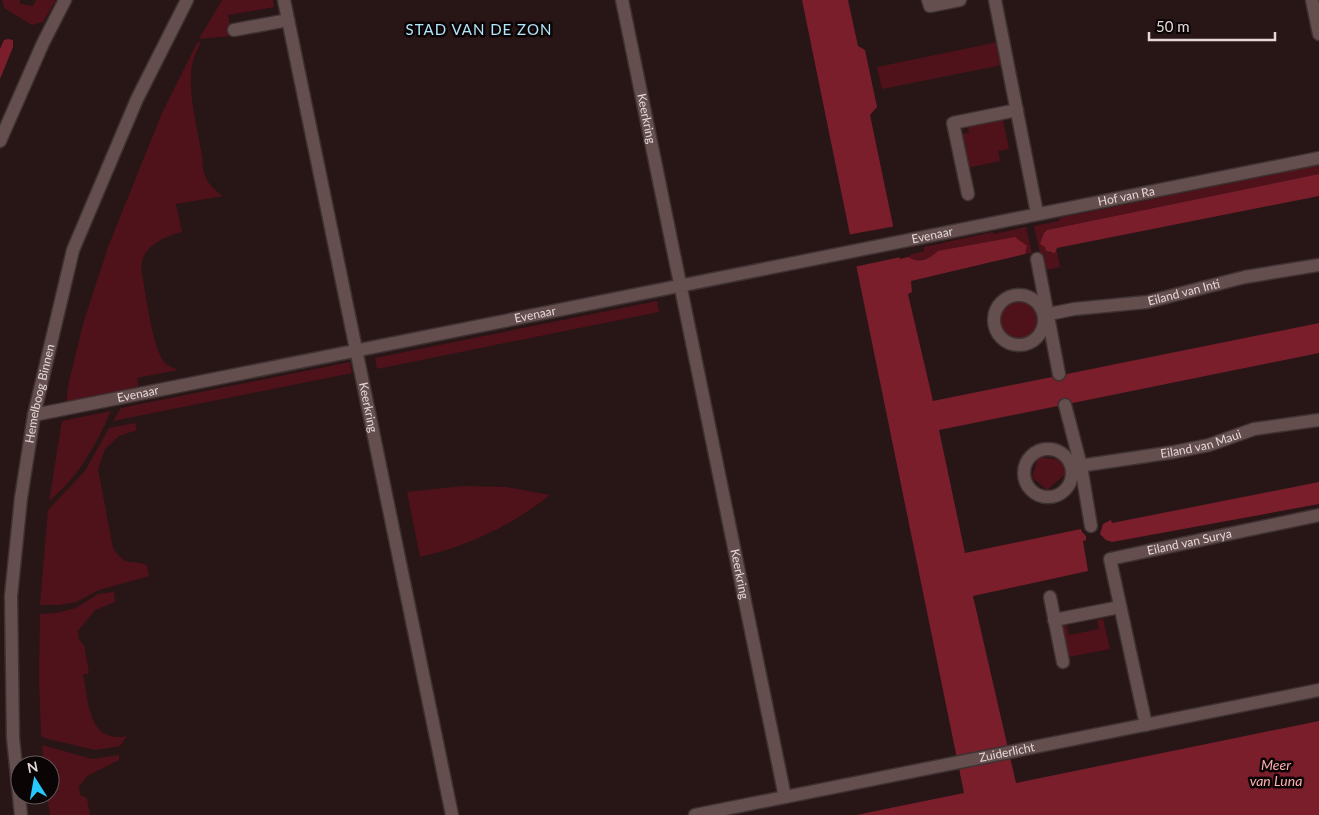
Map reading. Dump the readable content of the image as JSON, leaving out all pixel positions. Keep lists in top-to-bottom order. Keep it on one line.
{"streets":{"street":["Keerkring","Hof van Ra","Evenaar","Eiland van Inti","Hemelboog Binnen","Eiland van Maui","Eiland van Surya","Zuiderlicht"]},"crossings":[["Keerkring","Evenaar"],["Keerkring","Zuiderlicht"],["Hof van Ra","Evenaar"],["Evenaar","Hemelboog Binnen"],["Eiland van Surya","Zuiderlicht"]],"districts":["STAD VAN DE ZON"],"water":["Meer van Luna"],"scale_bar":"50 m","north":"top"}
